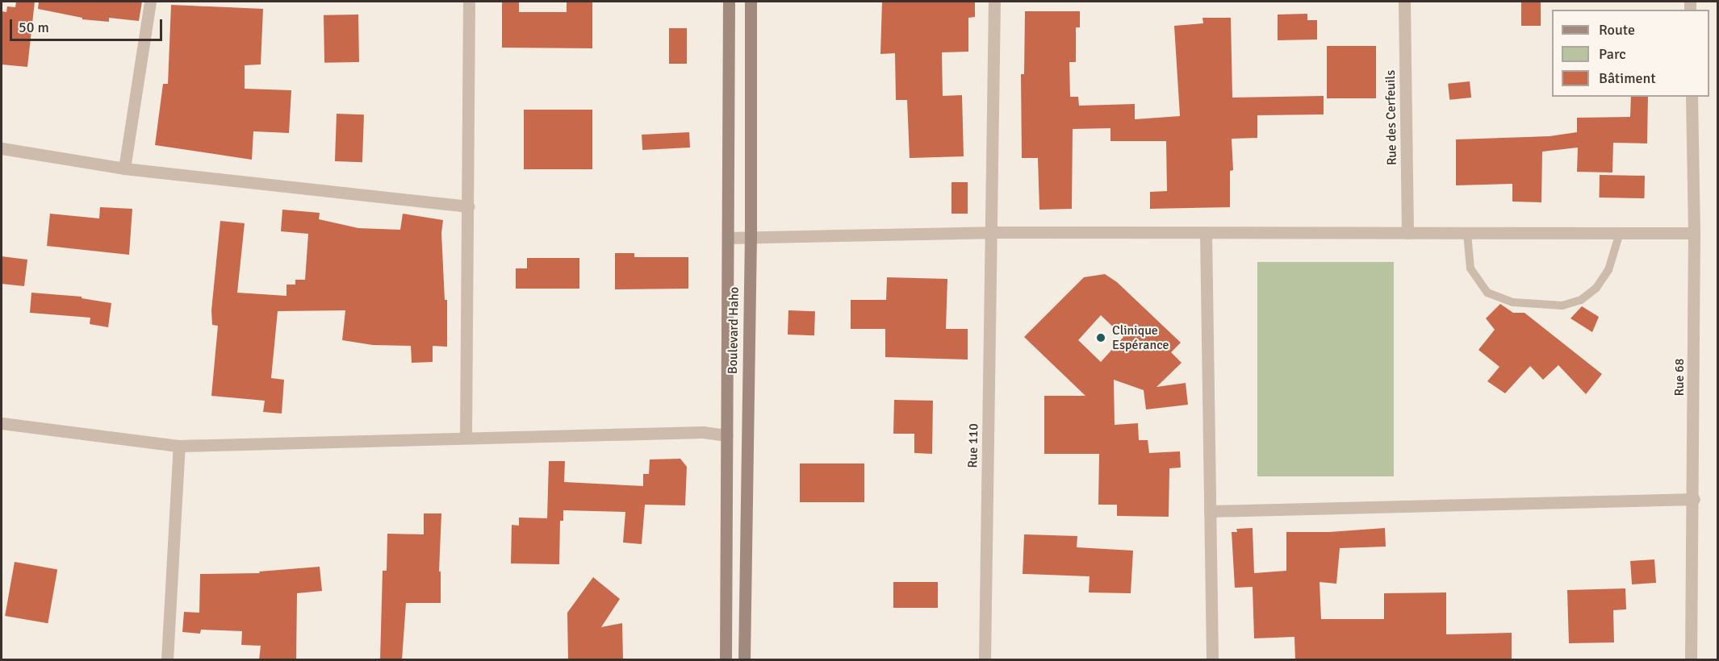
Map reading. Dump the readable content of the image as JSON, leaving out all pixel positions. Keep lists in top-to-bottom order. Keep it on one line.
{"streets":{"main road":["Boulevard Haho"],"street":["Rue des Cerfeuils","Rue 68","Rue 110"]},"places":["Clinique Espérance"],"legend":["Route","Parc","Bâtiment"],"scale_bar":"50 m"}
